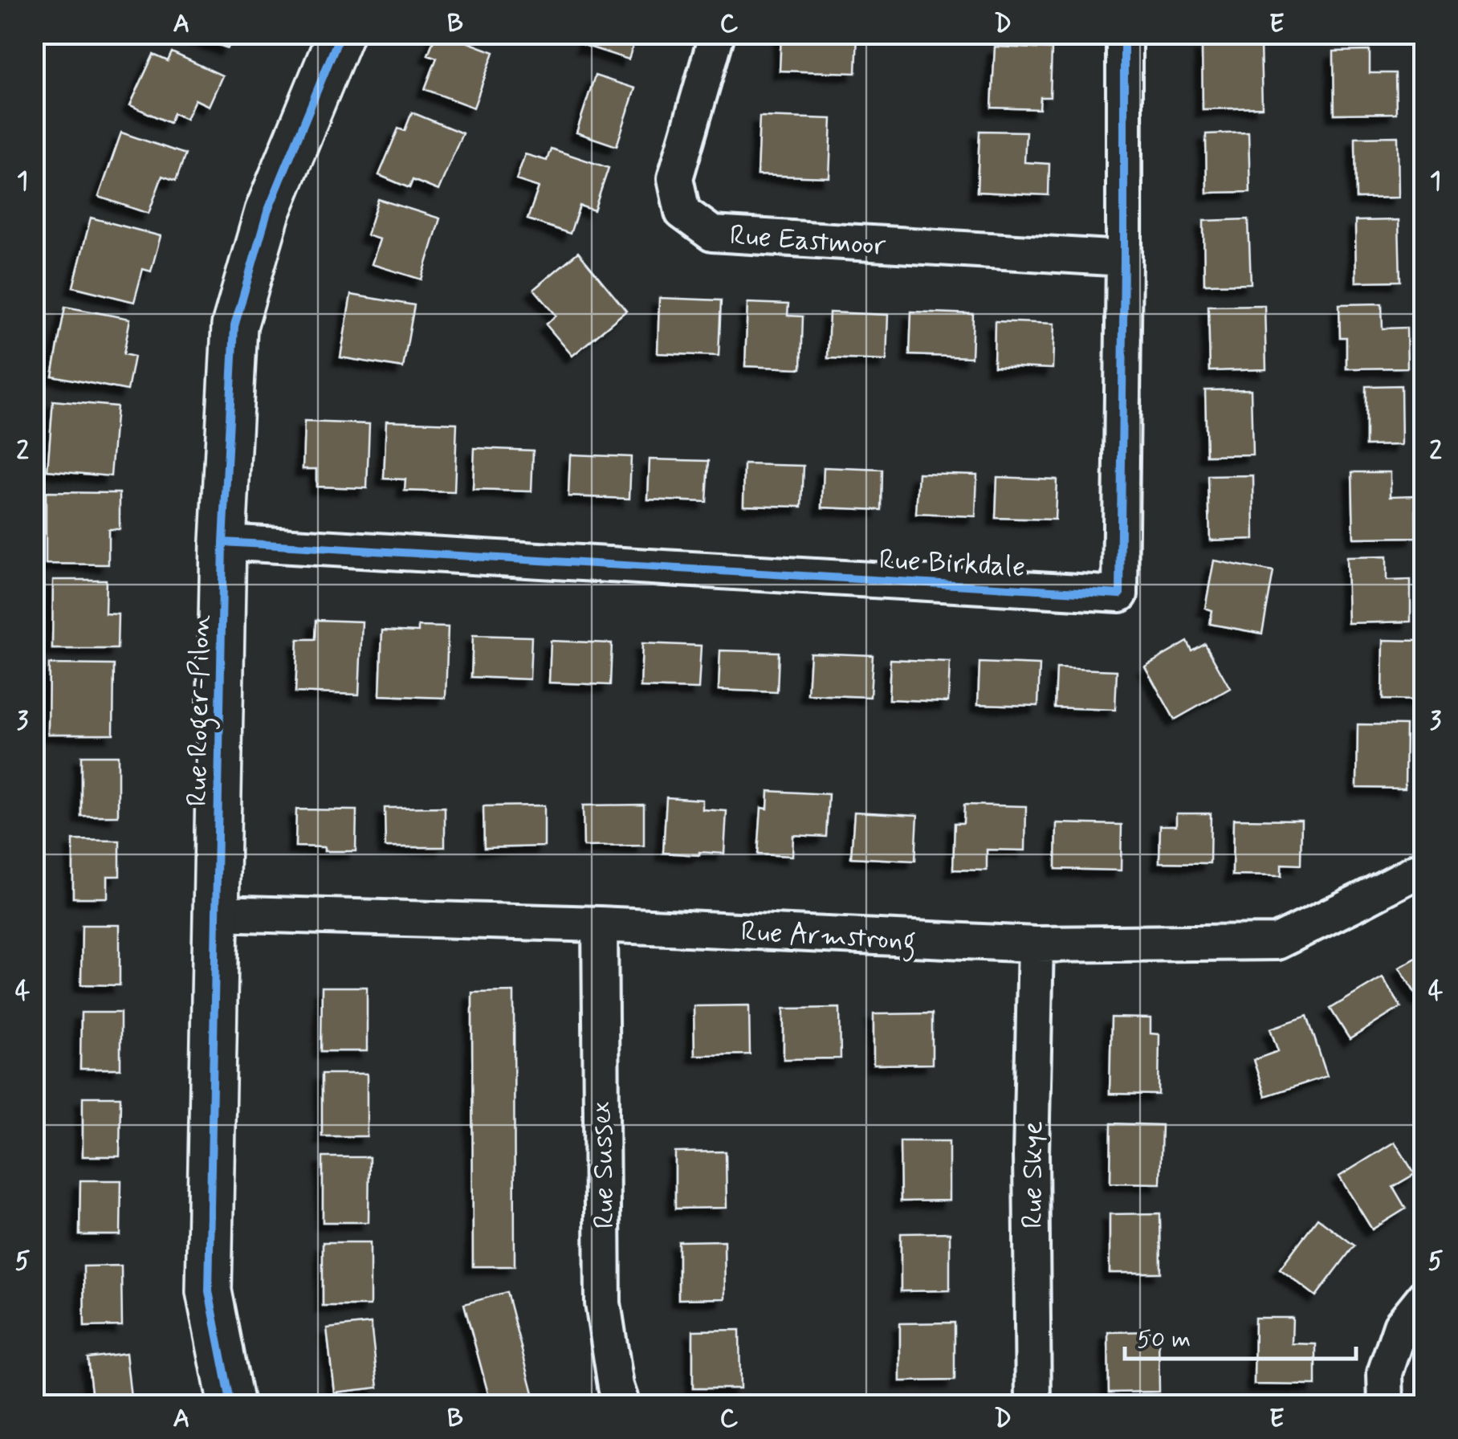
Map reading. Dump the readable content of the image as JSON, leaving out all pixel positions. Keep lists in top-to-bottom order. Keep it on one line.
{"streets":{"street":["Rue Eastmoor","Rue Birkdale","Rue Roger-Pilon","Rue Armstrong","Rue Sussex","Rue Skye"]},"crossings":[["Rue Eastmoor","Rue Birkdale"],["Rue Birkdale","Rue Roger-Pilon"],["Rue Roger-Pilon","Rue Armstrong"],["Rue Armstrong","Rue Sussex"],["Rue Armstrong","Rue Skye"]],"scale_bar":"50 m","grid":{"columns":["A","B","C","D","E"],"rows":["1","2","3","4","5"]}}
